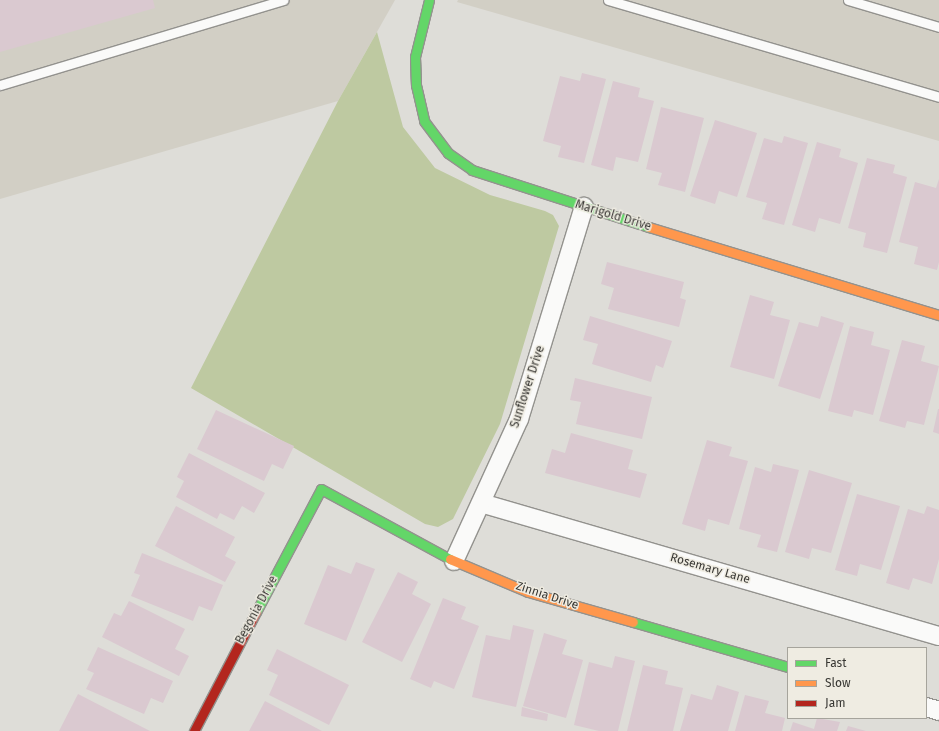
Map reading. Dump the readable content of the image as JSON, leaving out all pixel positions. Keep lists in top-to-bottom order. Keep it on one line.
{"streets":{"street":["Marigold Drive","Sunflower Drive","Rosemary Lane","Zinnia Drive","Begonia Drive"]},"crossings":[["Marigold Drive","Sunflower Drive"],["Sunflower Drive","Rosemary Lane"],["Sunflower Drive","Zinnia Drive"],["Zinnia Drive","Begonia Drive"]],"legend":["Fast","Slow","Jam"]}
